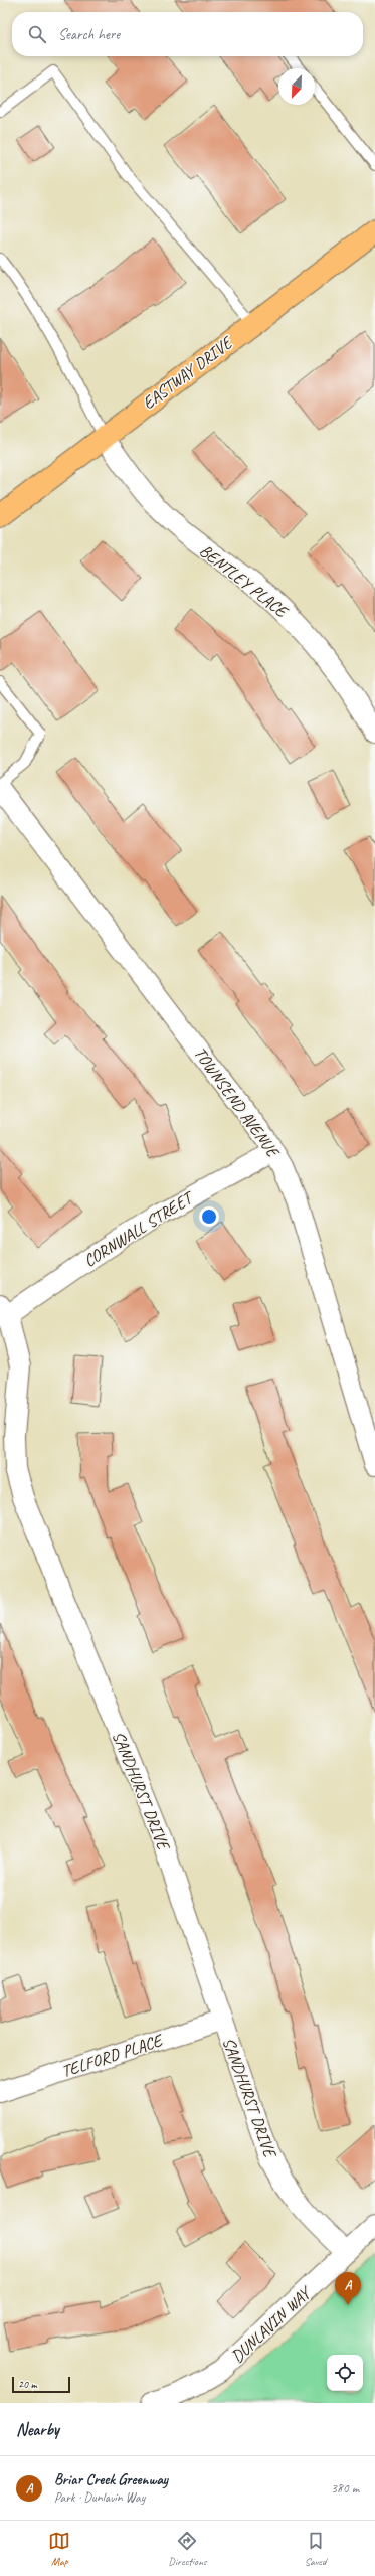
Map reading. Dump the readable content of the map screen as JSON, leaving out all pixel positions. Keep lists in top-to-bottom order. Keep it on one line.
{"streets":{"main road":["EASTWAY DRIVE"],"street":["BENTLEY PLACE","TOWNSEND AVENUE","CORNWALL STREET","SANDHURST DRIVE","TELFORD PLACE","DUNLAVIN WAY"]},"crossings":[["EASTWAY DRIVE","BENTLEY PLACE"],["TOWNSEND AVENUE","CORNWALL STREET"],["CORNWALL STREET","SANDHURST DRIVE"],["SANDHURST DRIVE","TELFORD PLACE"],["SANDHURST DRIVE","DUNLAVIN WAY"]],"scale_bar":"20 m","north":"bottom left","page":{"search":"Search here","pins":"A","scale":"20 m","heading":"Nearby","list":[{"mark":"A","name":"Briar Creek Greenway","note":"Park · Dunlavin Way","value":"380 m"}],"nav":["Map","Directions","Saved"]}}
